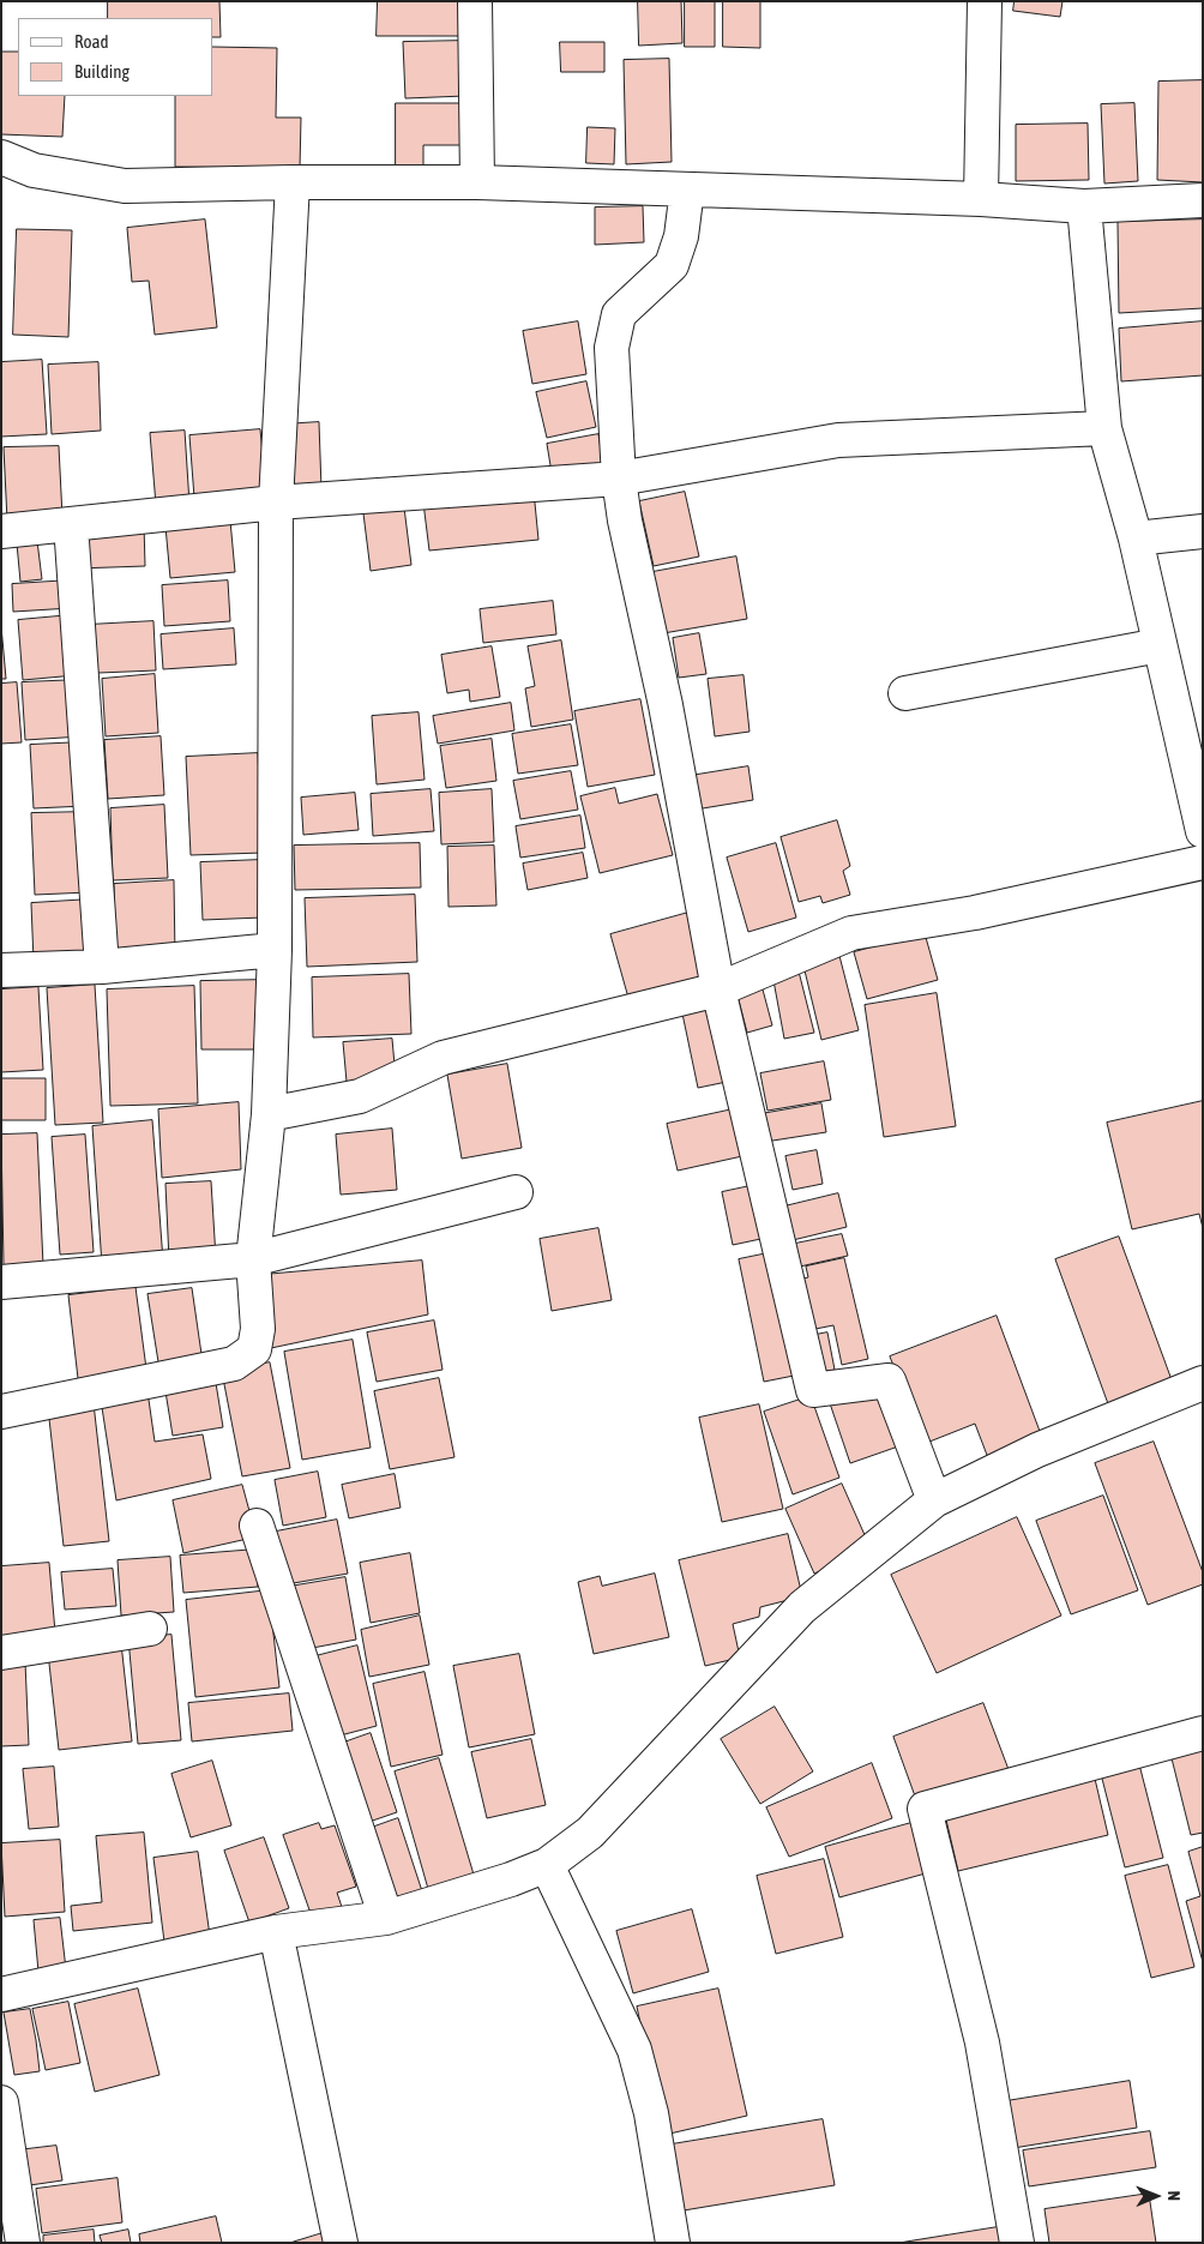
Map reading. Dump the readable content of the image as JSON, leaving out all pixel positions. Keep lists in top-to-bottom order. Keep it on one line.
{"legend":["Road","Building"],"north":"right"}
